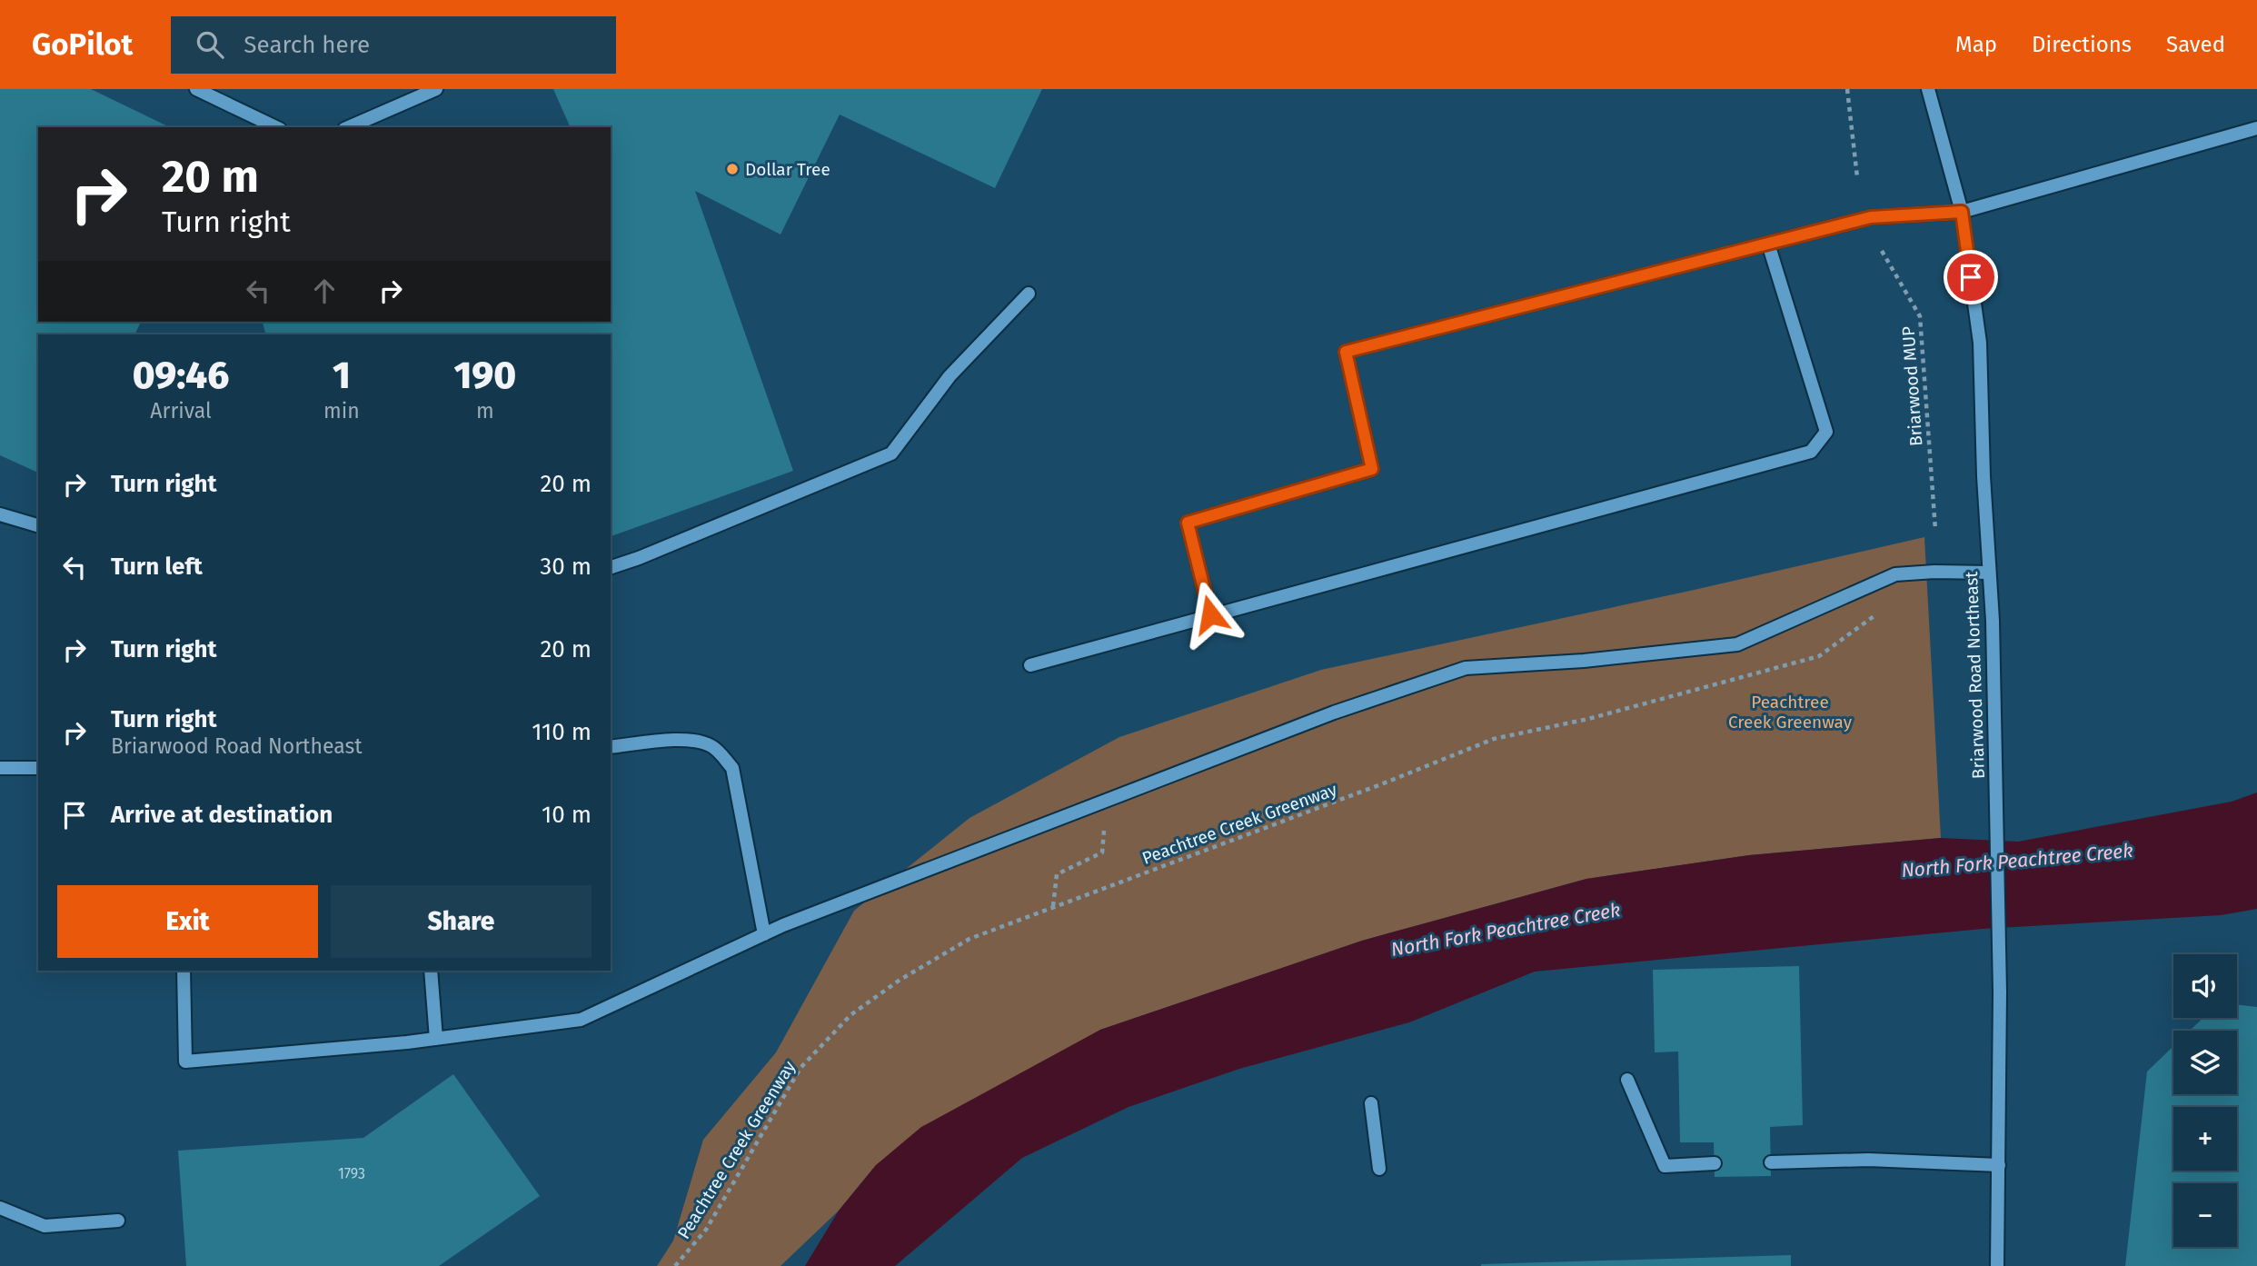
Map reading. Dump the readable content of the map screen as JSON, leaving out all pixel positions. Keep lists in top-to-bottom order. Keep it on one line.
{"streets":{"street":["Briarwood Road Northeast"],"path":["Briarwood MUP","Peachtree Creek Greenway"]},"water":["North Fork Peachtree Creek"],"parks":["Peachtree Creek Greenway"],"places":["Dollar Tree"],"house_numbers":["1793"],"page":{"header":"GoPilot","search":"Search here","nav":["Map","Directions","Saved"],"turn":["20 m","Turn right"],"eta":["09:46","Arrival","1","min","190","m"],"list":[{"name":"Turn right","value":"20 m"},{"name":"Turn left","value":"30 m"},{"name":"Turn right","value":"20 m"},{"name":"Turn right","note":"Briarwood Road Northeast","value":"110 m"},{"name":"Arrive at destination","value":"10 m"}],"buttons":["Exit","Share"],"map_buttons":["+","−"]}}
